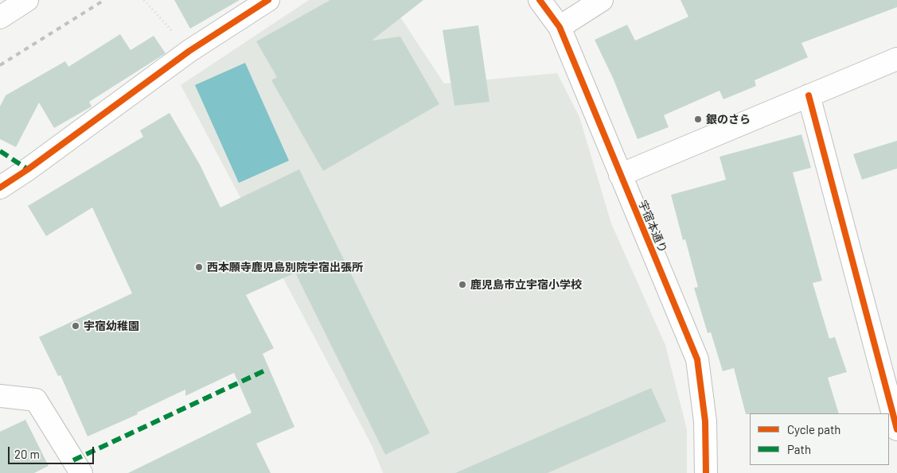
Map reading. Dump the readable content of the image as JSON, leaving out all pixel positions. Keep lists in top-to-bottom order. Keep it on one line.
{"streets":{"street":["宇宿本通り"]},"places":["銀のさら","西本願寺鹿児島別院宇宿出張所","鹿児島市立宇宿小学校","宇宿幼稚園"],"legend":["Cycle path","Path"],"scale_bar":"20 m"}
